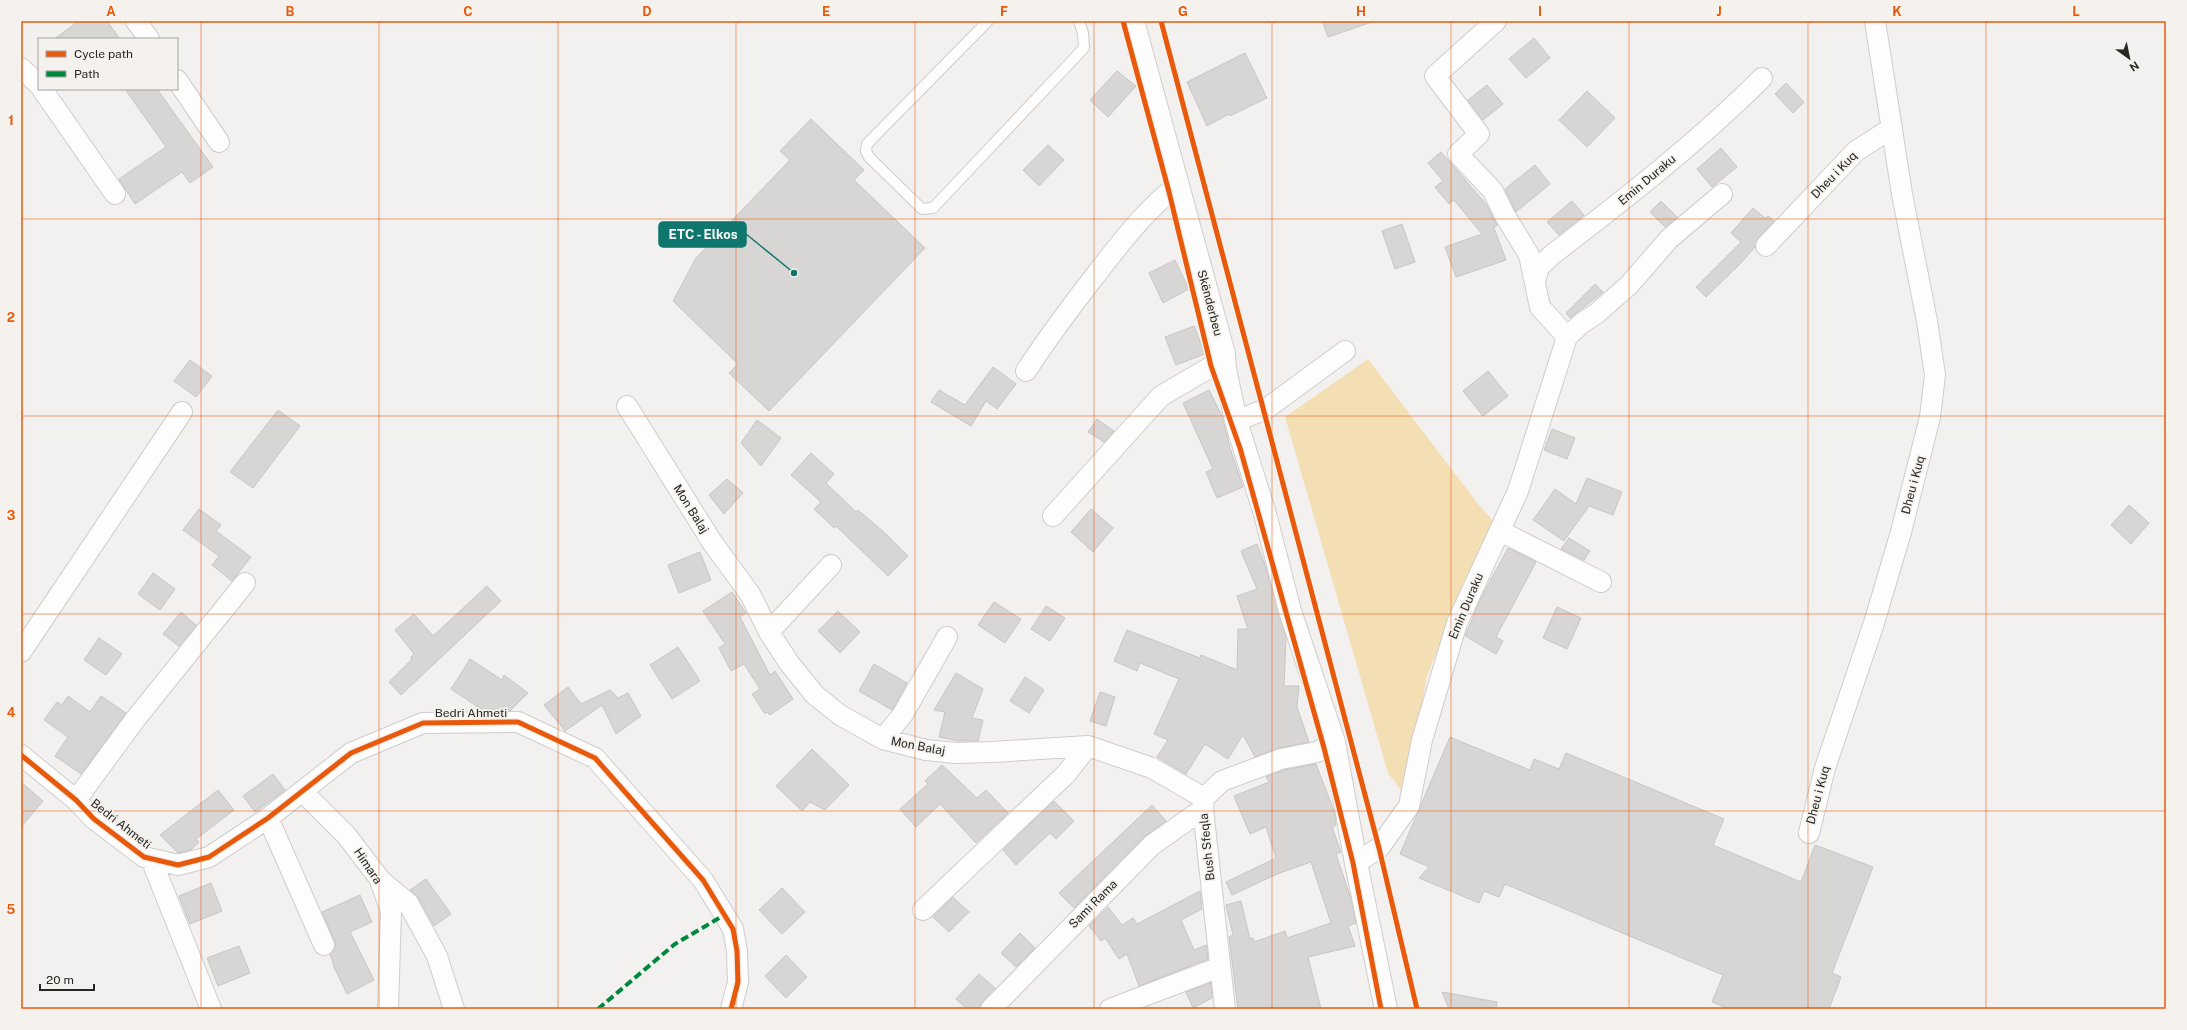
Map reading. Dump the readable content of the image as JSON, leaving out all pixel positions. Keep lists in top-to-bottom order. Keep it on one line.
{"streets":{"main road":["Skënderbeu"],"street":["Dheu i Kuq","Emin Duraku","Mon Balaj","Bedri Ahmeti","Bush Sfeqla","Himara","Sami Rama"]},"crossings":[["Emin Duraku","Skënderbeu"],["Skënderbeu","Bush Sfeqla"],["Mon Balaj","Bush Sfeqla"],["Mon Balaj","Sami Rama"],["Bedri Ahmeti","Himara"],["Bush Sfeqla","Sami Rama"]],"places":["ETC - Elkos"],"legend":["Cycle path","Path"],"scale_bar":"20 m","north":"bottom right","grid":{"columns":["A","B","C","D","E","F","G","H","I","J","K","L"],"rows":["1","2","3","4","5"]}}
